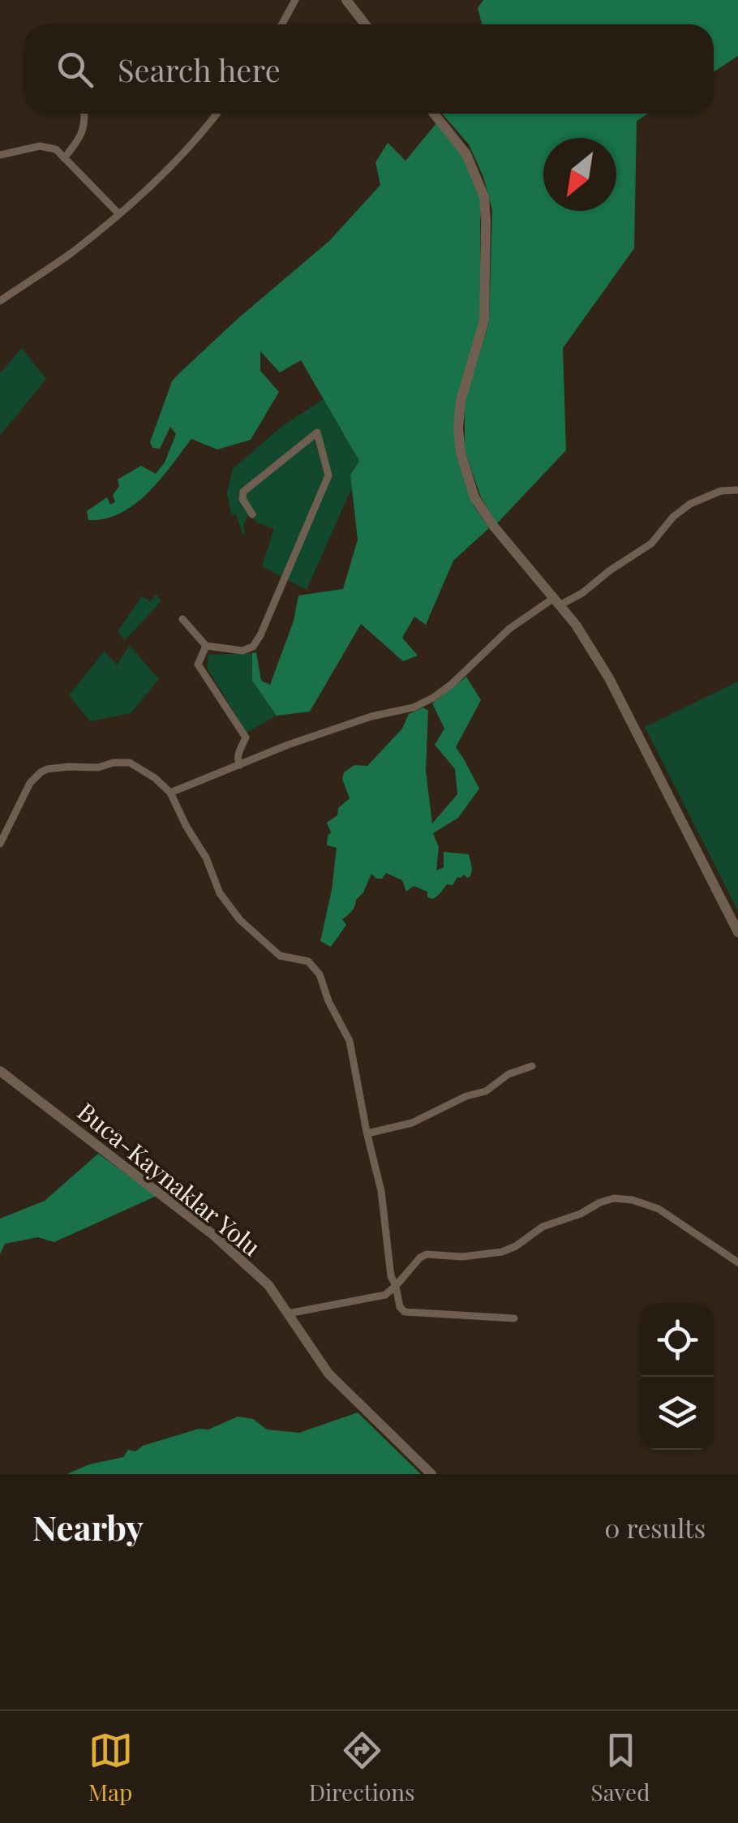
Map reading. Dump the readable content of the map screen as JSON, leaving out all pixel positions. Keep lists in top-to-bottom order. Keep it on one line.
{"streets":{"street":["Buca-Kaynaklar Yolu"]},"north":"bottom left","page":{"search":"Search here","heading":["Nearby","0 results"],"nav":["Map","Directions","Saved"]}}
